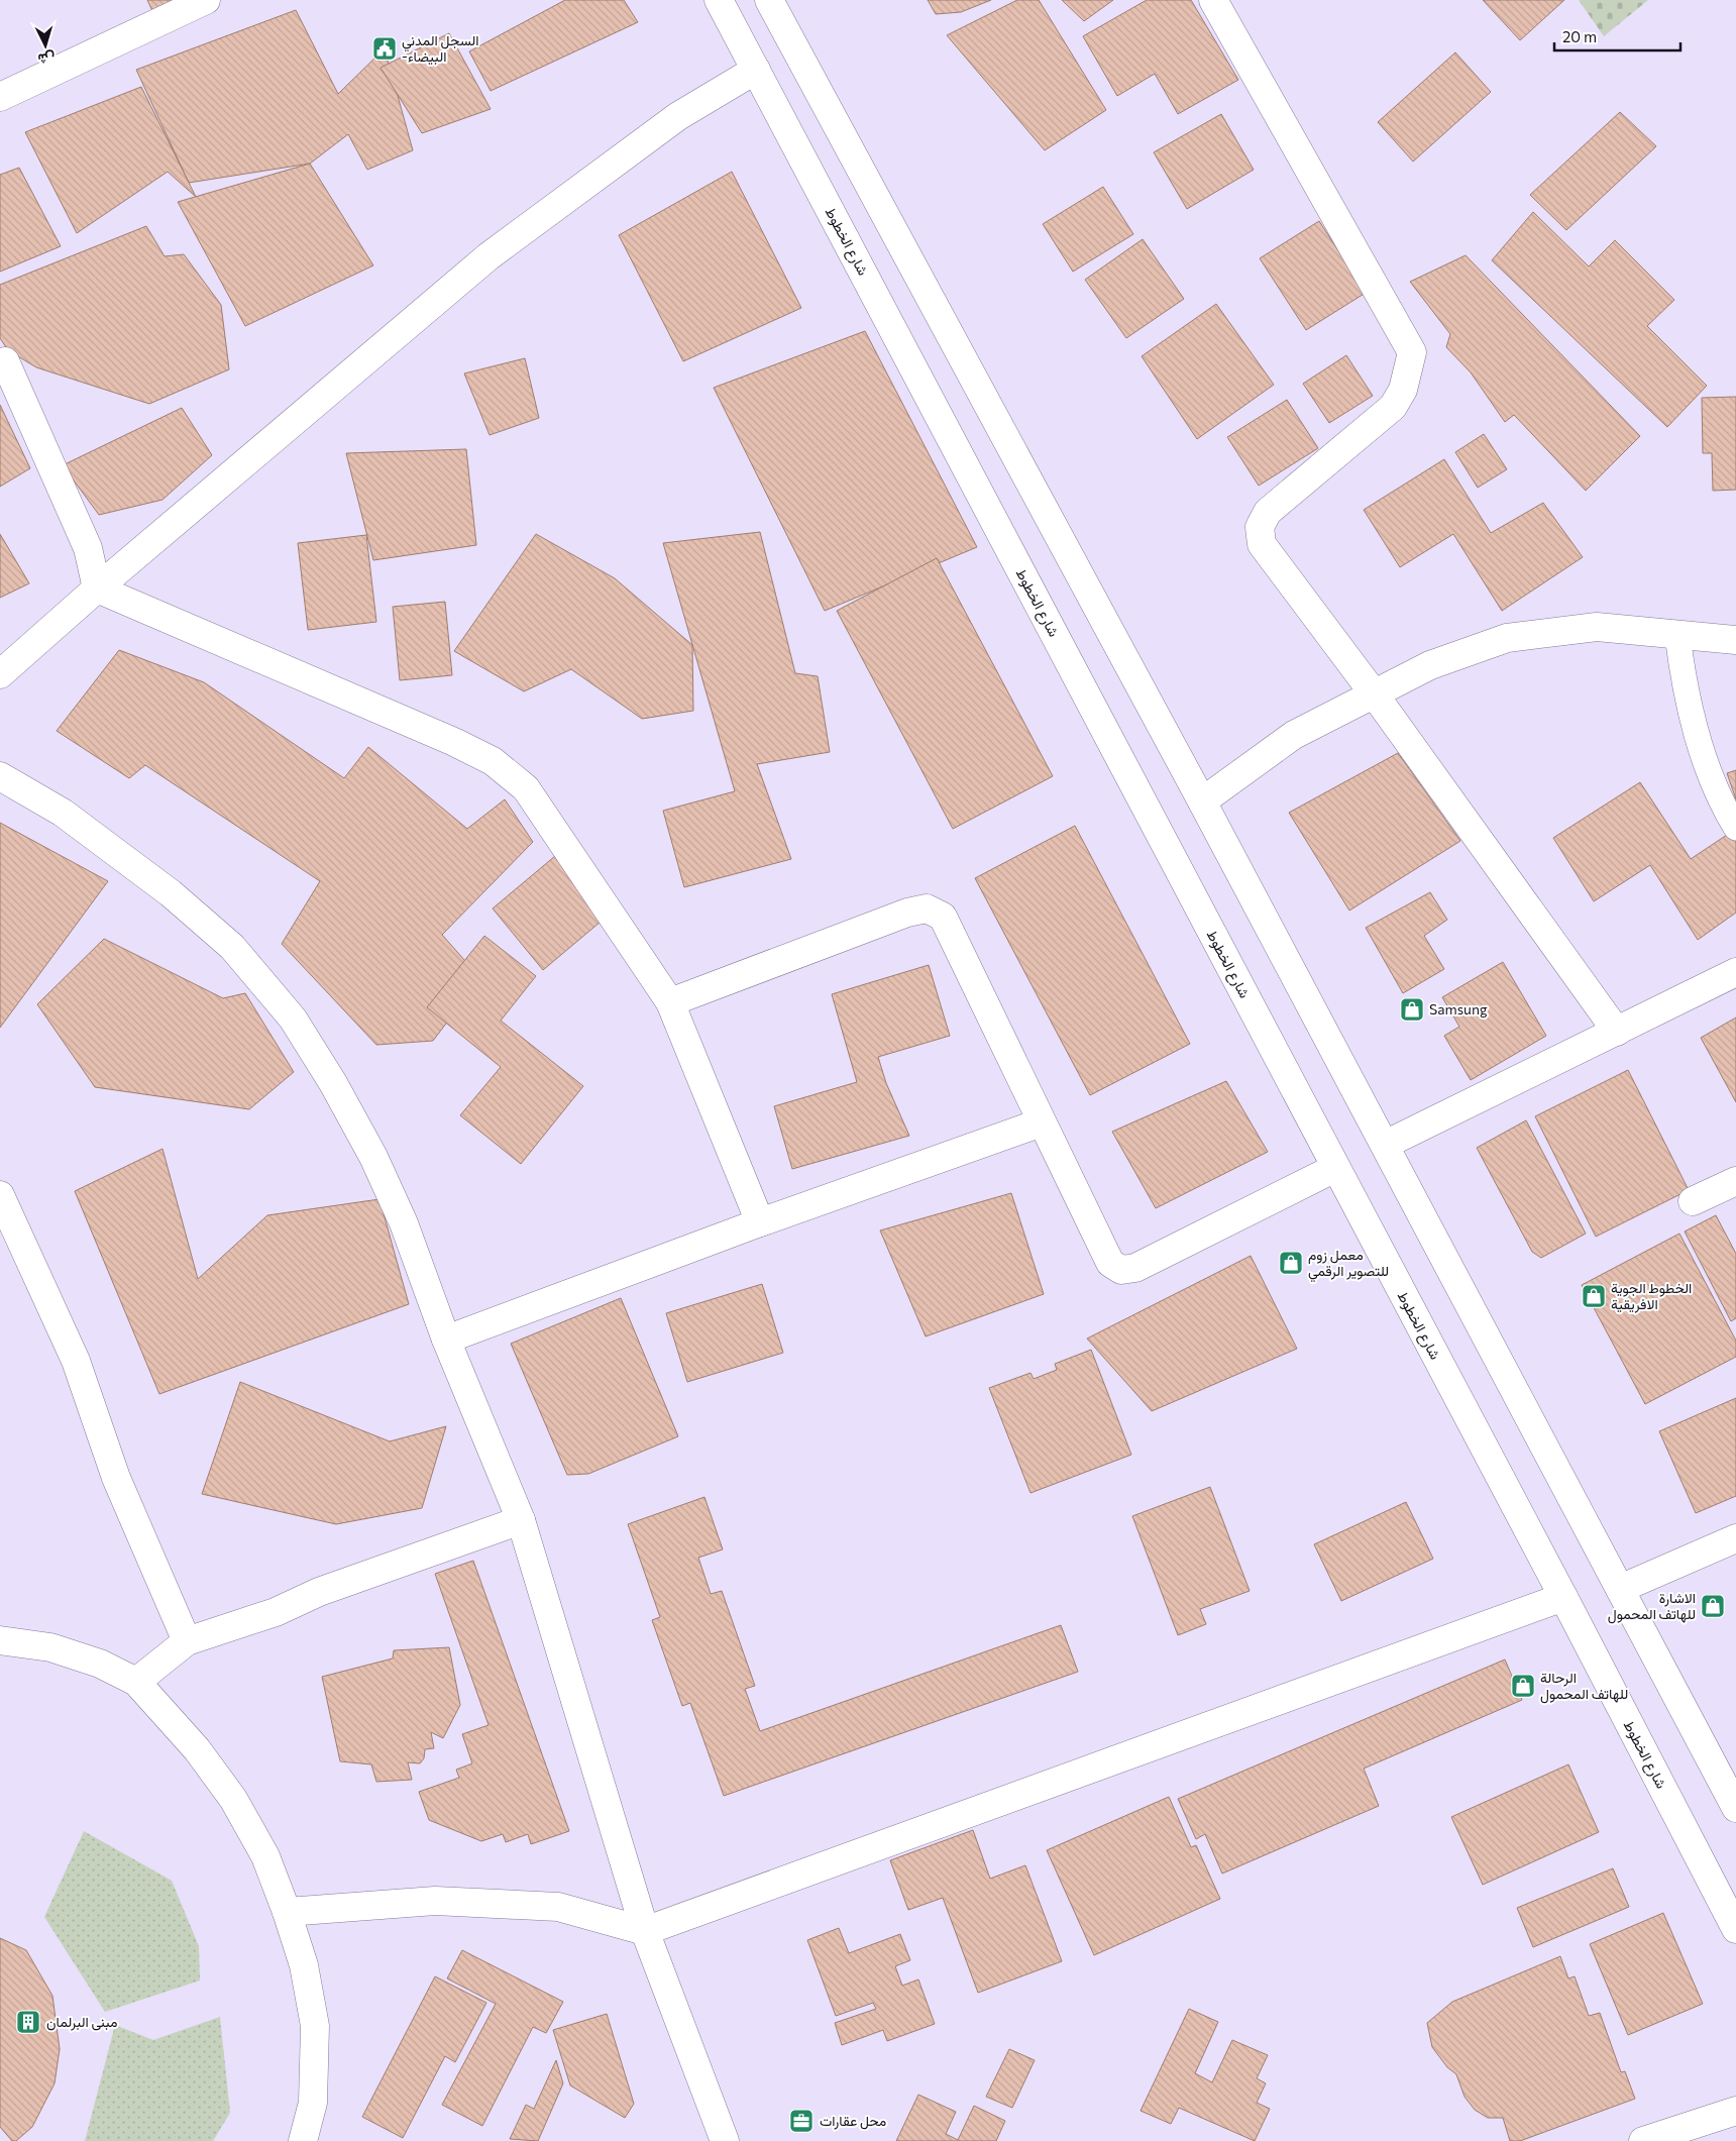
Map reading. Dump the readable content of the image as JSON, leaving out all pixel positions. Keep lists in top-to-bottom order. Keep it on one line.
{"streets":{"street":["شارع الخطوط"]},"places":{"public building":["السجل المدني -البيضاء"],"shop":["Samsung","معمل زوم للتصوير الرقمي","الخطوط الجوية الافريقية","الاشارة للهاتف المحمول","الرحالة للهاتف المحمول"],"building":["مبنى البرلمان"],"office":["محل عقارات"]},"scale_bar":"20 m","north":"bottom"}
